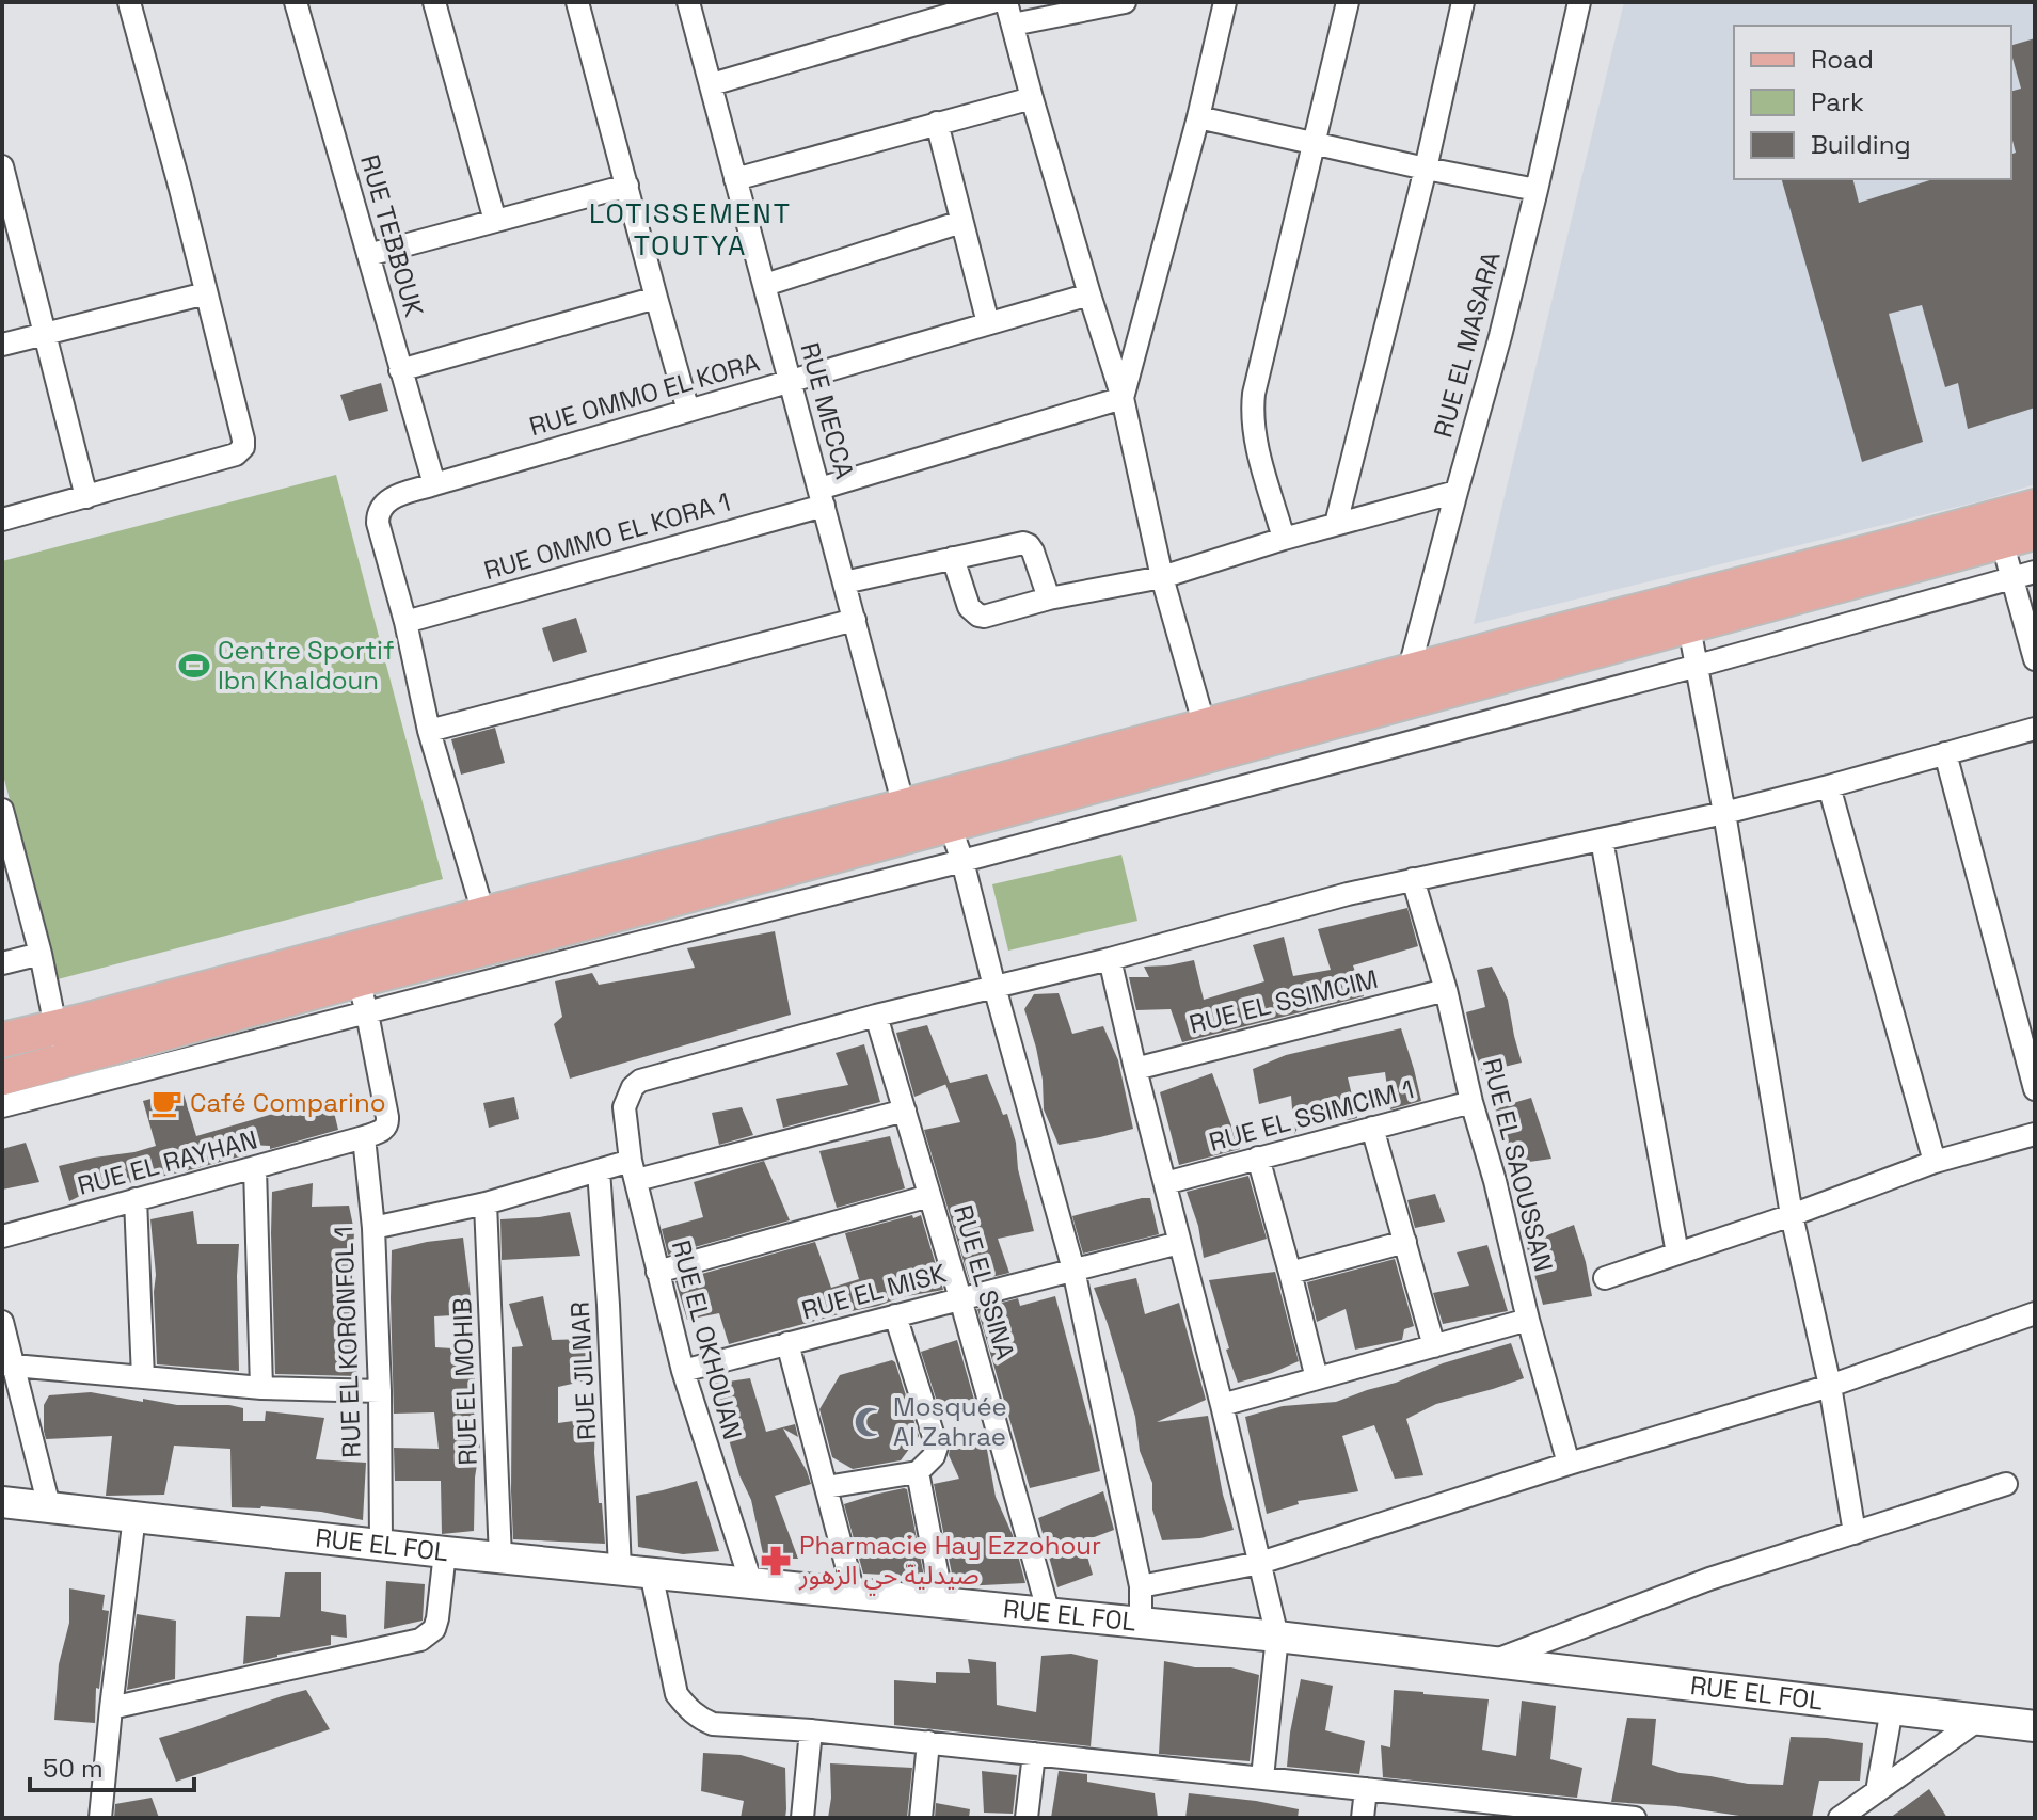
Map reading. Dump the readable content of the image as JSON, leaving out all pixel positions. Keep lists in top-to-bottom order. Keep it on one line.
{"streets":{"street":["RUE TEBBOUK","RUE EL MASARA","RUE OMMO EL KORA","RUE MECCA","RUE OMMO EL KORA 1","RUE EL SSIMCIM","RUE EL SSIMCIM 1","RUE EL RAYHAN","RUE EL SAOUSSAN","RUE EL SSINA","RUE EL MISK","RUE EL OKHOUAN","RUE EL KORONFOL 1","RUE JILNAR","RUE EL MOHIB","RUE EL FOL"]},"crossings":[["RUE TEBBOUK","RUE OMMO EL KORA"],["RUE OMMO EL KORA","RUE MECCA"],["RUE OMMO EL KORA","RUE OMMO EL KORA 1"],["RUE MECCA","RUE OMMO EL KORA 1"],["RUE EL SSIMCIM","RUE EL SAOUSSAN"],["RUE EL SSIMCIM 1","RUE EL SAOUSSAN"],["RUE EL RAYHAN","RUE EL KORONFOL 1"],["RUE EL SSINA","RUE EL MISK"],["RUE EL SSINA","RUE EL OKHOUAN"],["RUE EL SSINA","RUE EL FOL"],["RUE EL MISK","RUE EL OKHOUAN"],["RUE EL OKHOUAN","RUE EL FOL"],["RUE EL KORONFOL 1","RUE EL FOL"],["RUE JILNAR","RUE EL FOL"],["RUE EL MOHIB","RUE EL FOL"]],"districts":["LOTISSEMENT TOUTYA"],"places":{"sports":["Centre Sportif Ibn Khaldoun"],"cafe":["Café Comparino"],"mosque":["Mosquée Al Zahrae"],"pharmacy":["Pharmacie Hay Ezzohour صيدلية حي الزهور"]},"legend":["Road","Park","Building"],"scale_bar":"50 m"}
